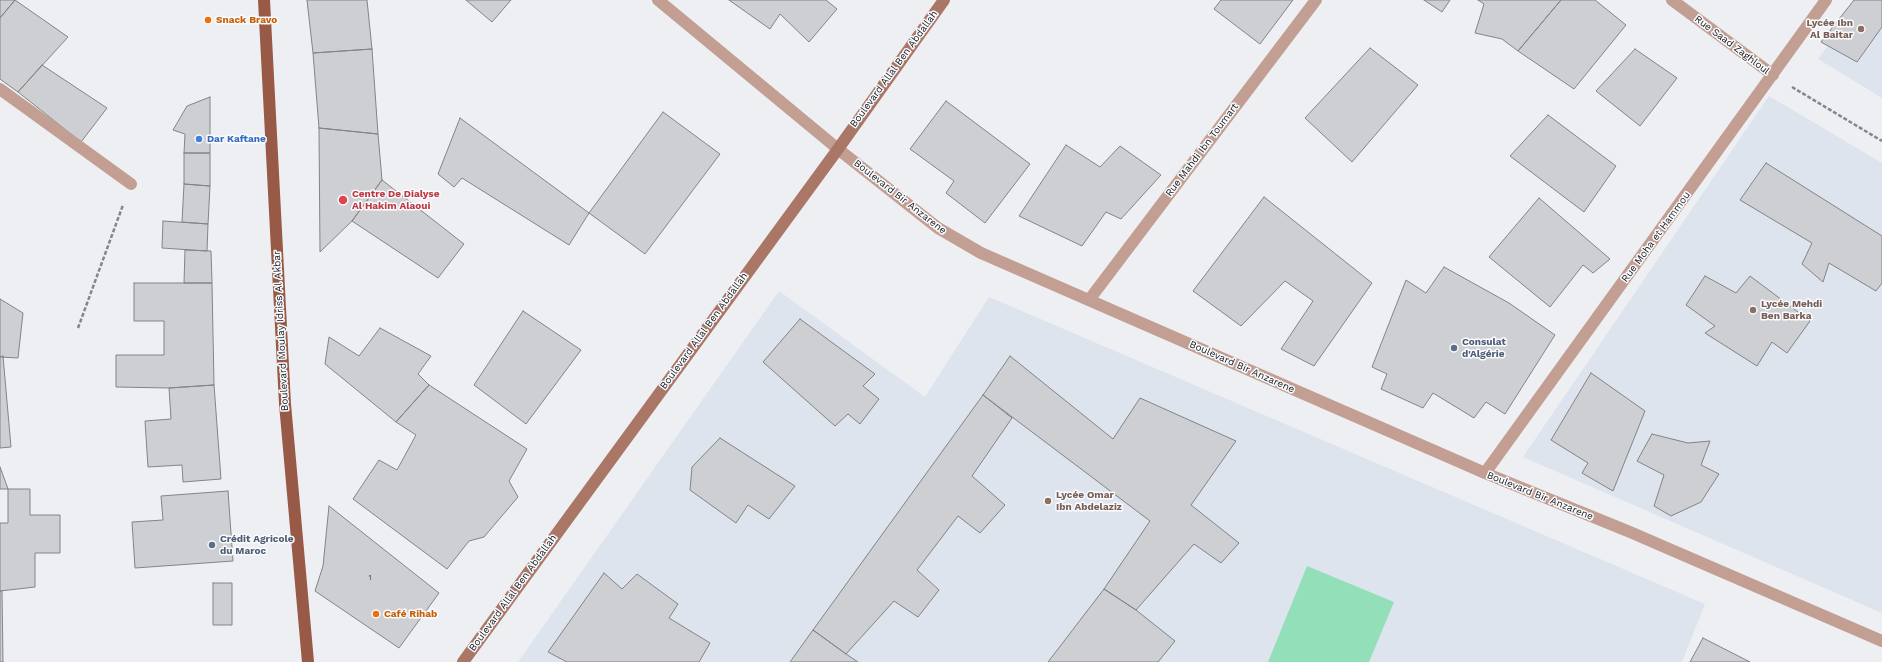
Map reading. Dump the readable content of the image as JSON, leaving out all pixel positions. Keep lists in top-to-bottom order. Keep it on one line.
{"streets":{"main road":["Boulevard Allal Ben Abdallah","Boulevard Moulay Idriss Al Akbar"],"street":["Rue Saad Zaghloul","Rue Mahdi Ibn Toumart","Boulevard Bir Anzarene","Rue Moha et Hammou"]},"crossings":[["Rue Saad Zaghloul","Rue Moha et Hammou"],["Boulevard Allal Ben Abdallah","Boulevard Bir Anzarene"],["Rue Mahdi Ibn Toumart","Boulevard Bir Anzarene"],["Boulevard Bir Anzarene","Rue Moha et Hammou"]],"places":["Snack Bravo","Lycée Ibn Al Baitar","Dar Kaftane","Centre De Dialyse Al Hakim Alaoui","Lycée Mehdi Ben Barka","Consulat d'Algérie","Lycée Omar Ibn Abdelaziz","Crédit Agricole du Maroc","Café Rihab"],"house_numbers":["1"]}
